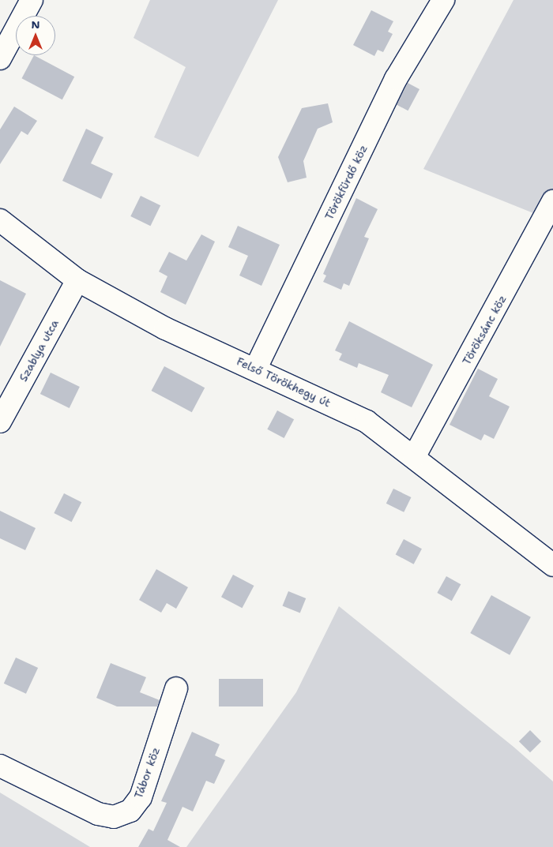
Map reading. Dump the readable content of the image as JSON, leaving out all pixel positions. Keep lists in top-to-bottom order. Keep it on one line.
{"streets":{"street":["Törökfürdő köz","Töröksánc köz","Szablya utca","Felső Törökhegy út","Tábor köz"]},"crossings":[["Törökfürdő köz","Felső Törökhegy út"],["Töröksánc köz","Felső Törökhegy út"],["Szablya utca","Felső Törökhegy út"]],"north":"top"}
